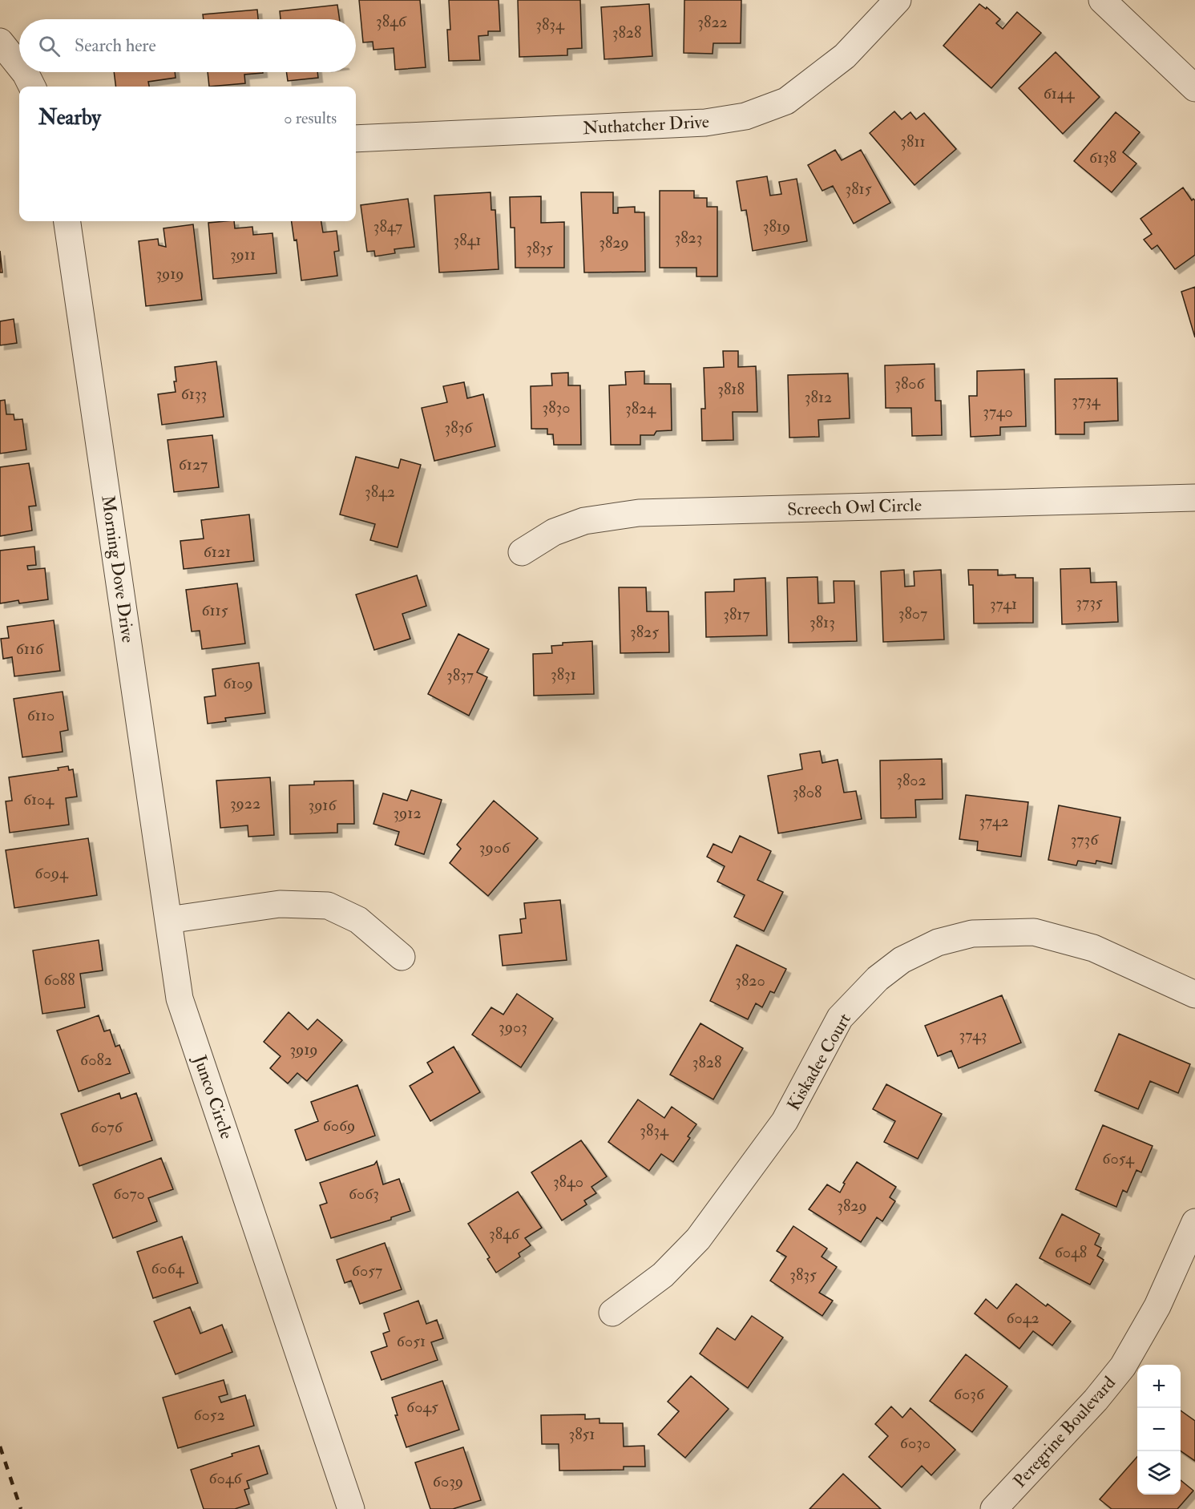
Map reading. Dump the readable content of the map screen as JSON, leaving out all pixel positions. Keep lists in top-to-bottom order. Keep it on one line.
{"streets":{"street":["Nuthatcher Drive","Screech Owl Circle","Morning Dove Drive","Kiskadee Court","Junco Circle","Peregrine Boulevard"]},"crossings":[["Morning Dove Drive","Junco Circle"]],"house_numbers":["3846","3822","3834","3828","6144","3811","6138","3815","3847","3819","3823","3841","3829","3835","3911","3919","3806","3818","6133","3812","3734","3830","3824","3740","3836","6127","3842","6121","3735","3741","6115","3807","3817","3813","3825","6116","3831","3837","6109","6110","3802","3808","6104","3922","3916","3912","3742","3736","3906","6094","6088","3820","3903","3743","3919","6082","3828","6069","6076","3834","6054","3840","6070","6063","3829","3846","6048","6064","6057","3835","6042","6051","6036","6045","6052","3851","6030","6046","6039"],"page":{"search":"Search here","heading":["Nearby","0 results"],"map_buttons":["+","−"]}}
